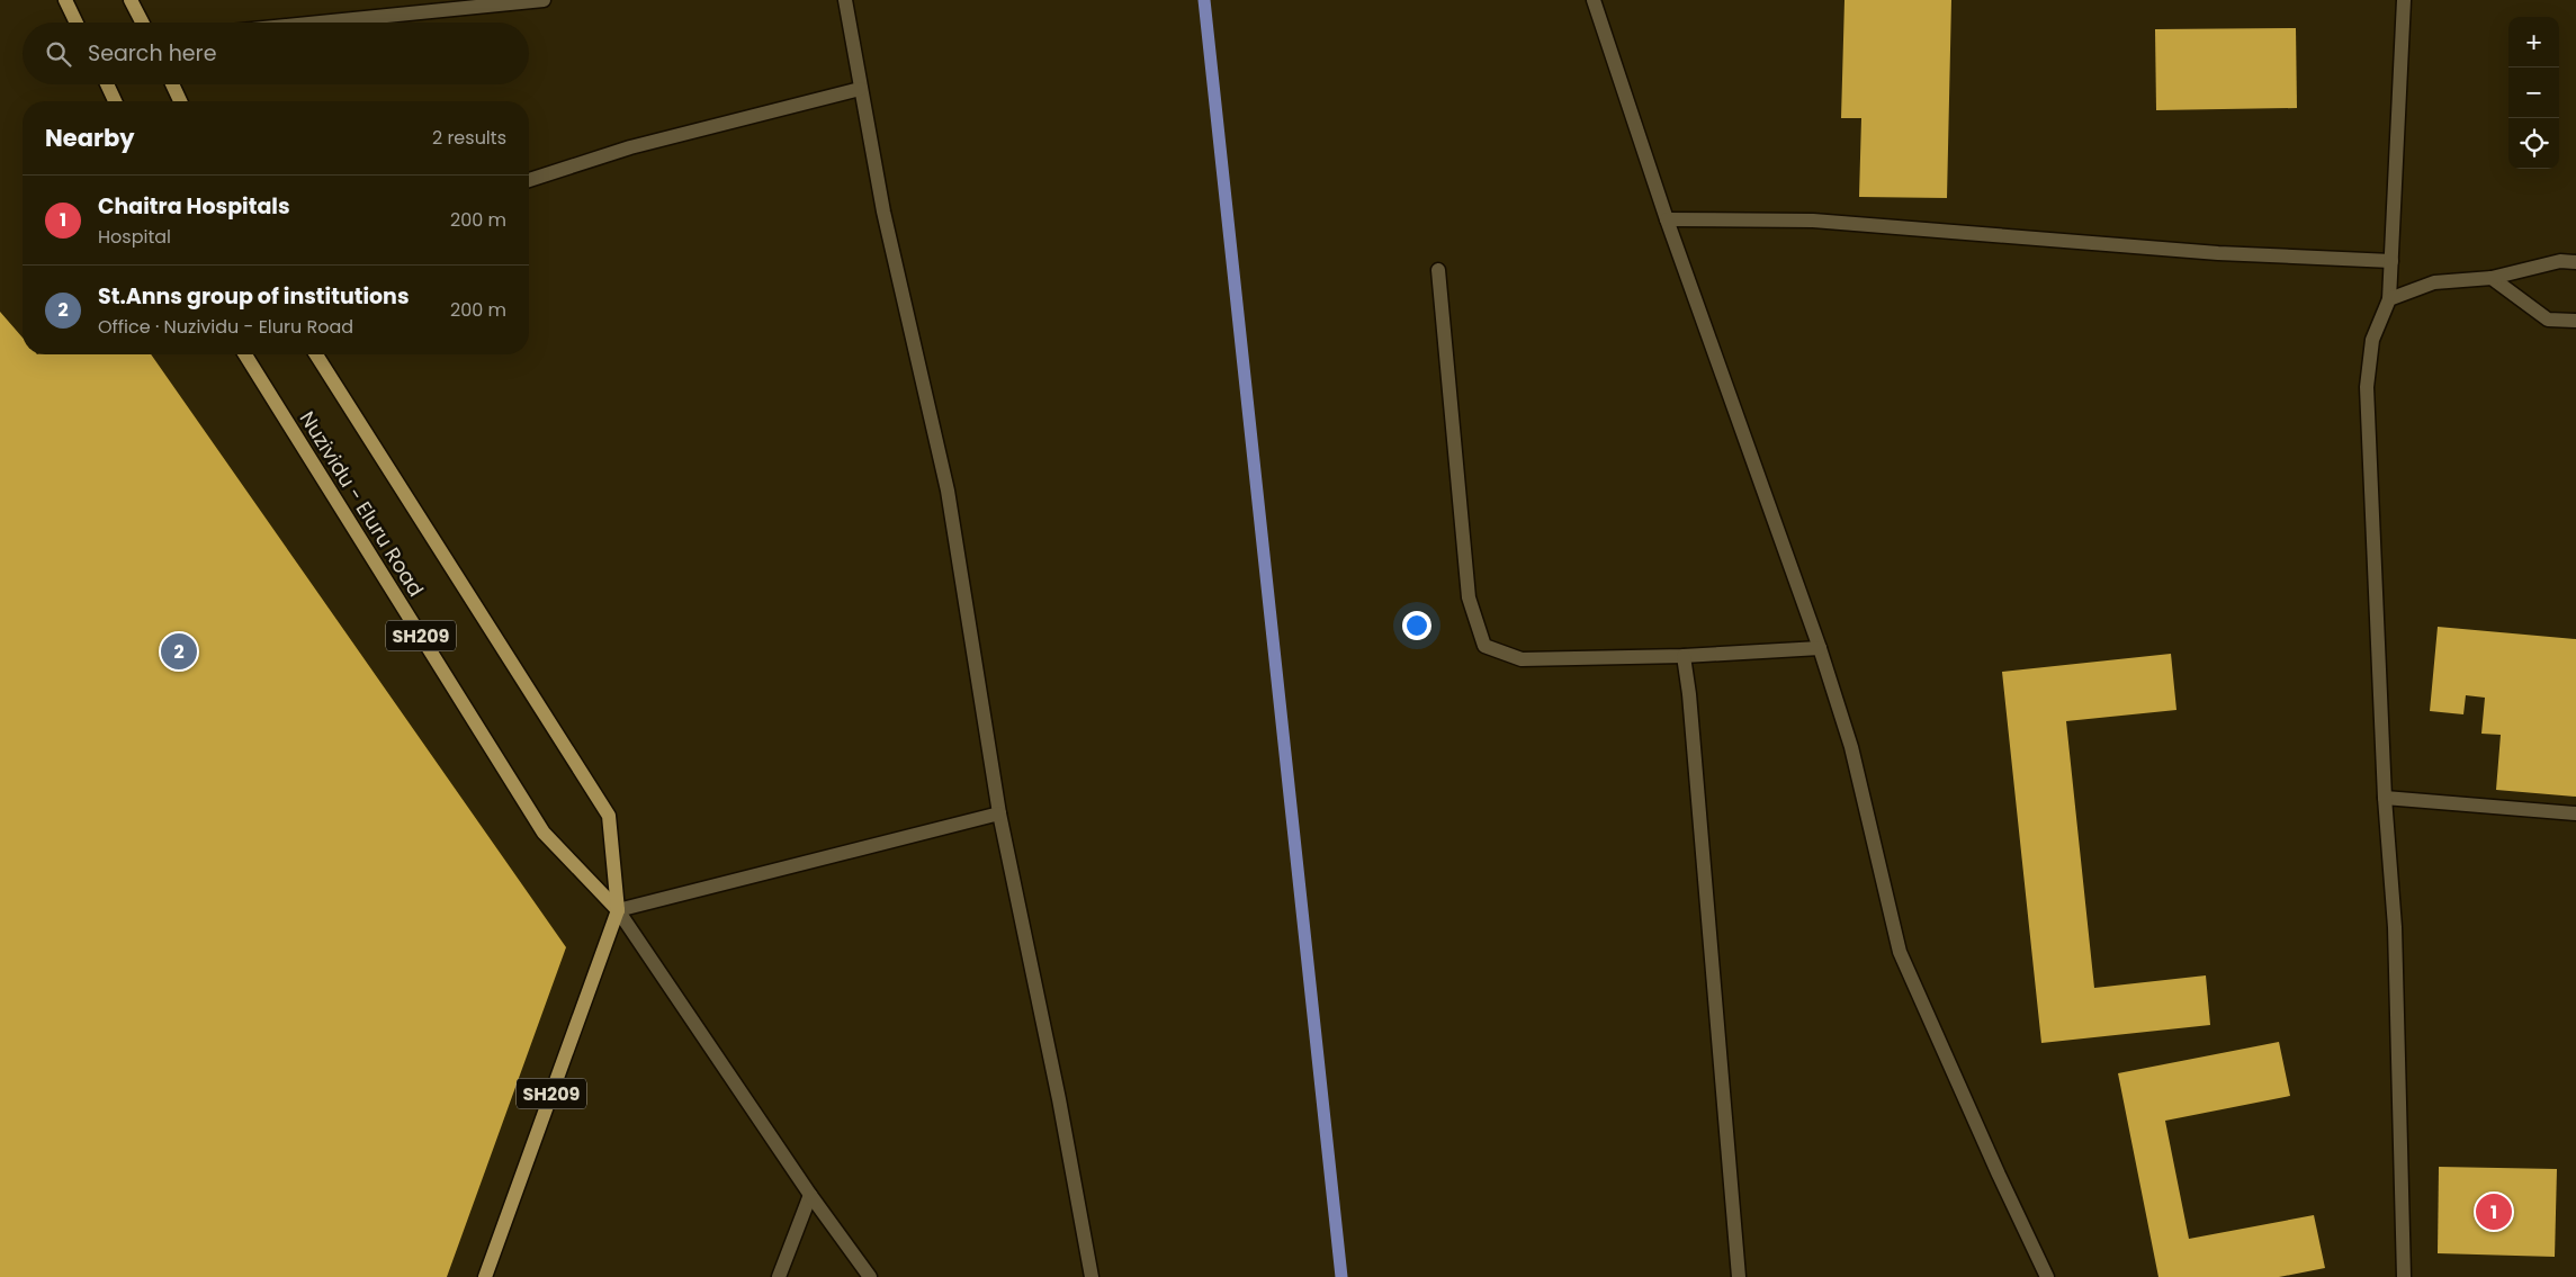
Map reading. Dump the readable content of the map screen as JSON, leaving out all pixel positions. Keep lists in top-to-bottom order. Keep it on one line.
{"streets":{"main road":["Nuzividu - Eluru Road","SH209"]},"crossings":[["Nuzividu - Eluru Road","SH209"]],"page":{"map_buttons":["+","−"],"search":"Search here","heading":["Nearby","2 results"],"list":[{"mark":"1","name":"Chaitra Hospitals","note":"Hospital","value":"200 m"},{"mark":"2","name":"St.Anns group of institutions","note":"Office · Nuzividu - Eluru Road","value":"200 m"}],"pins":["2","1"]}}
